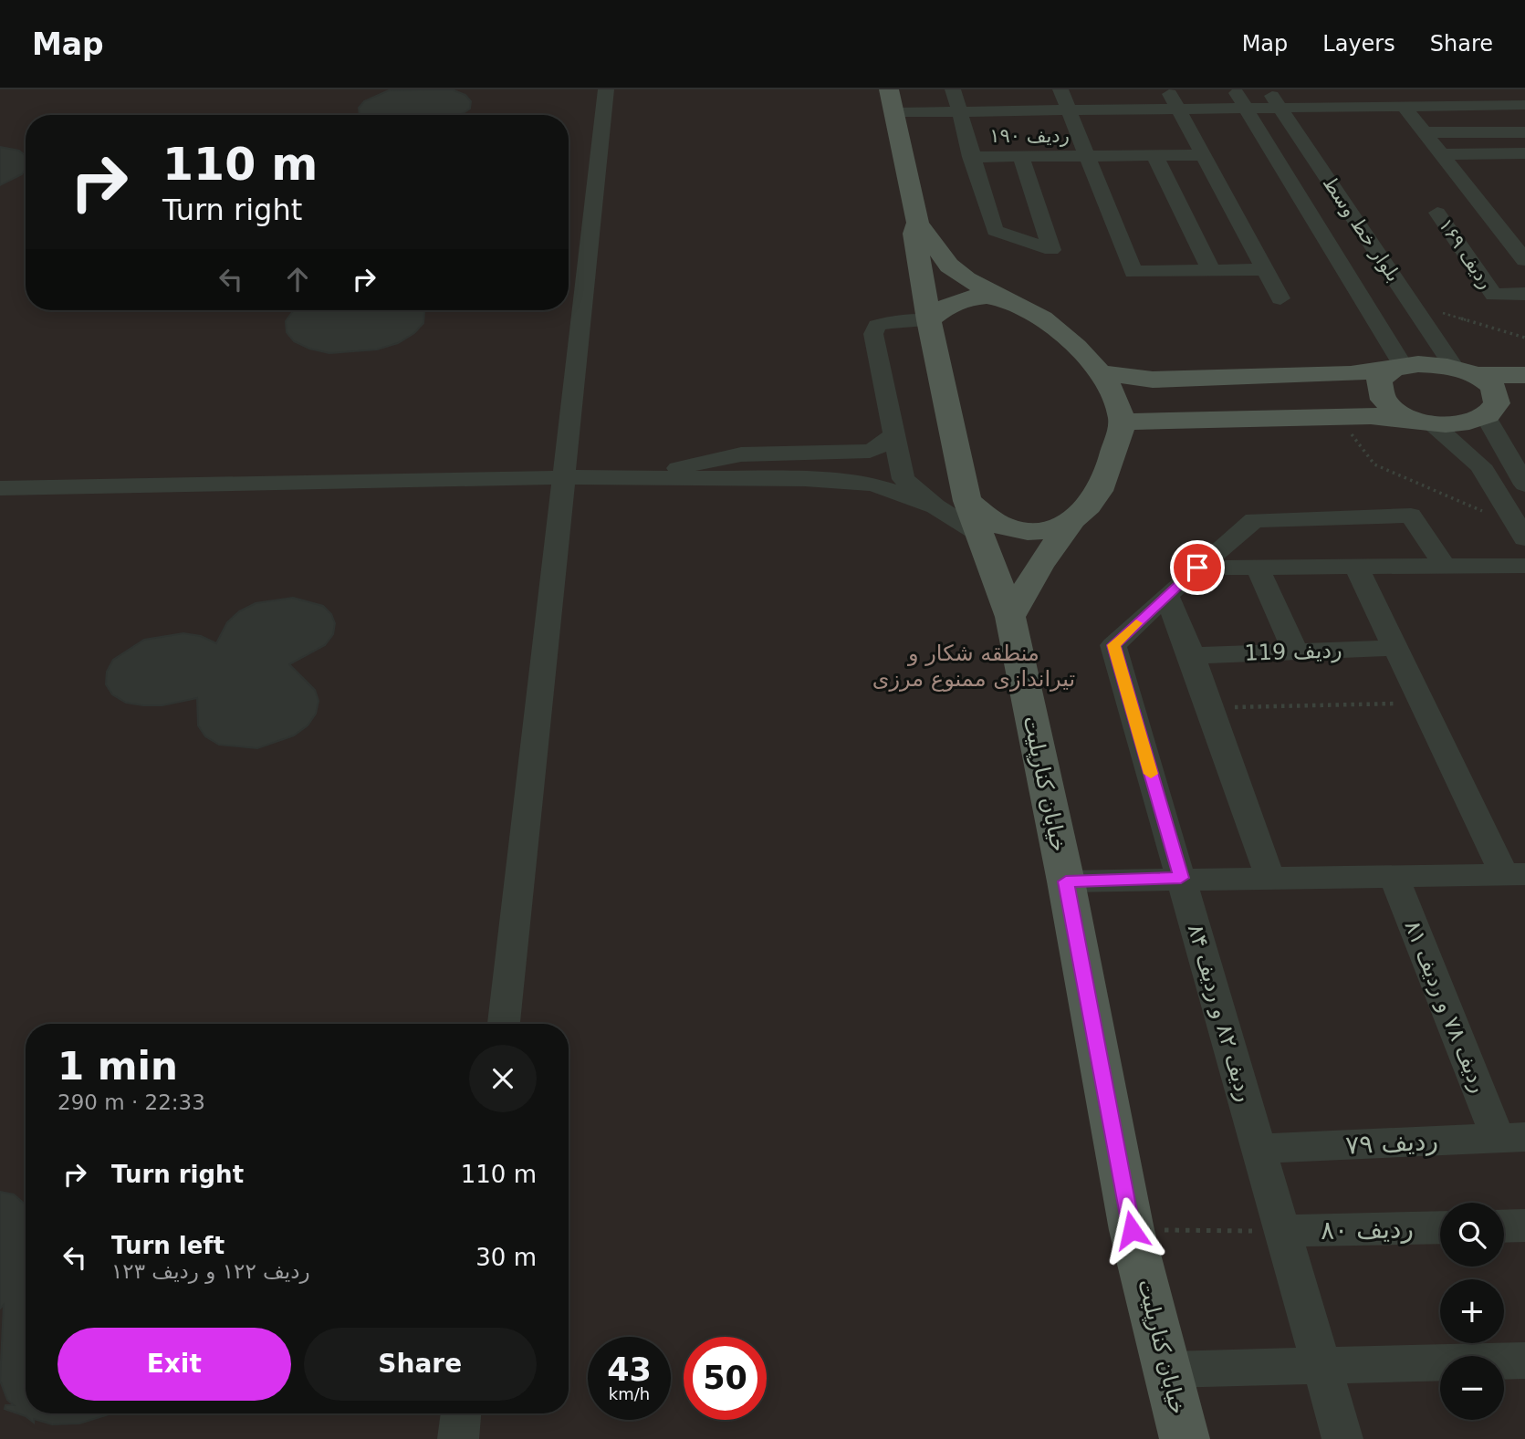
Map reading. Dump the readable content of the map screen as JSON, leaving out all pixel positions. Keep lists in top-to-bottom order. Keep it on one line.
{"streets":{"main road":["خیابان کنارپلیت"],"street":["ردیف ۱۹۰","بلوار خط وسط","ردیف ۱۶۹","ردیف 119","ردیف ۷۸ و ردیف ۸۱","ردیف ۸۲ و ردیف ۸۴","ردیف ۷۹","ردیف ۸۰"]},"crossings":[["ردیف ۷۸ و ردیف ۸۱","ردیف ۷۹"],["ردیف ۸۲ و ردیف ۸۴","ردیف ۷۹"],["ردیف ۸۲ و ردیف ۸۴","ردیف ۸۰"]],"parks":["منطقه شکار و تیراندازی ممنوع مرزی"],"page":{"header":"Map","nav":["Map","Layers","Share"],"turn":["110 m","Turn right"],"heading":["1 min","290 m · 22:33"],"list":[{"name":"Turn right","value":"110 m"},{"name":"Turn left","note":"ردیف ۱۲۲ و ردیف ۱۲۳","value":"30 m"}],"map_buttons":["+","−"],"buttons":["Exit","Share"],"speed":"43 km/h","limit":"50"}}
